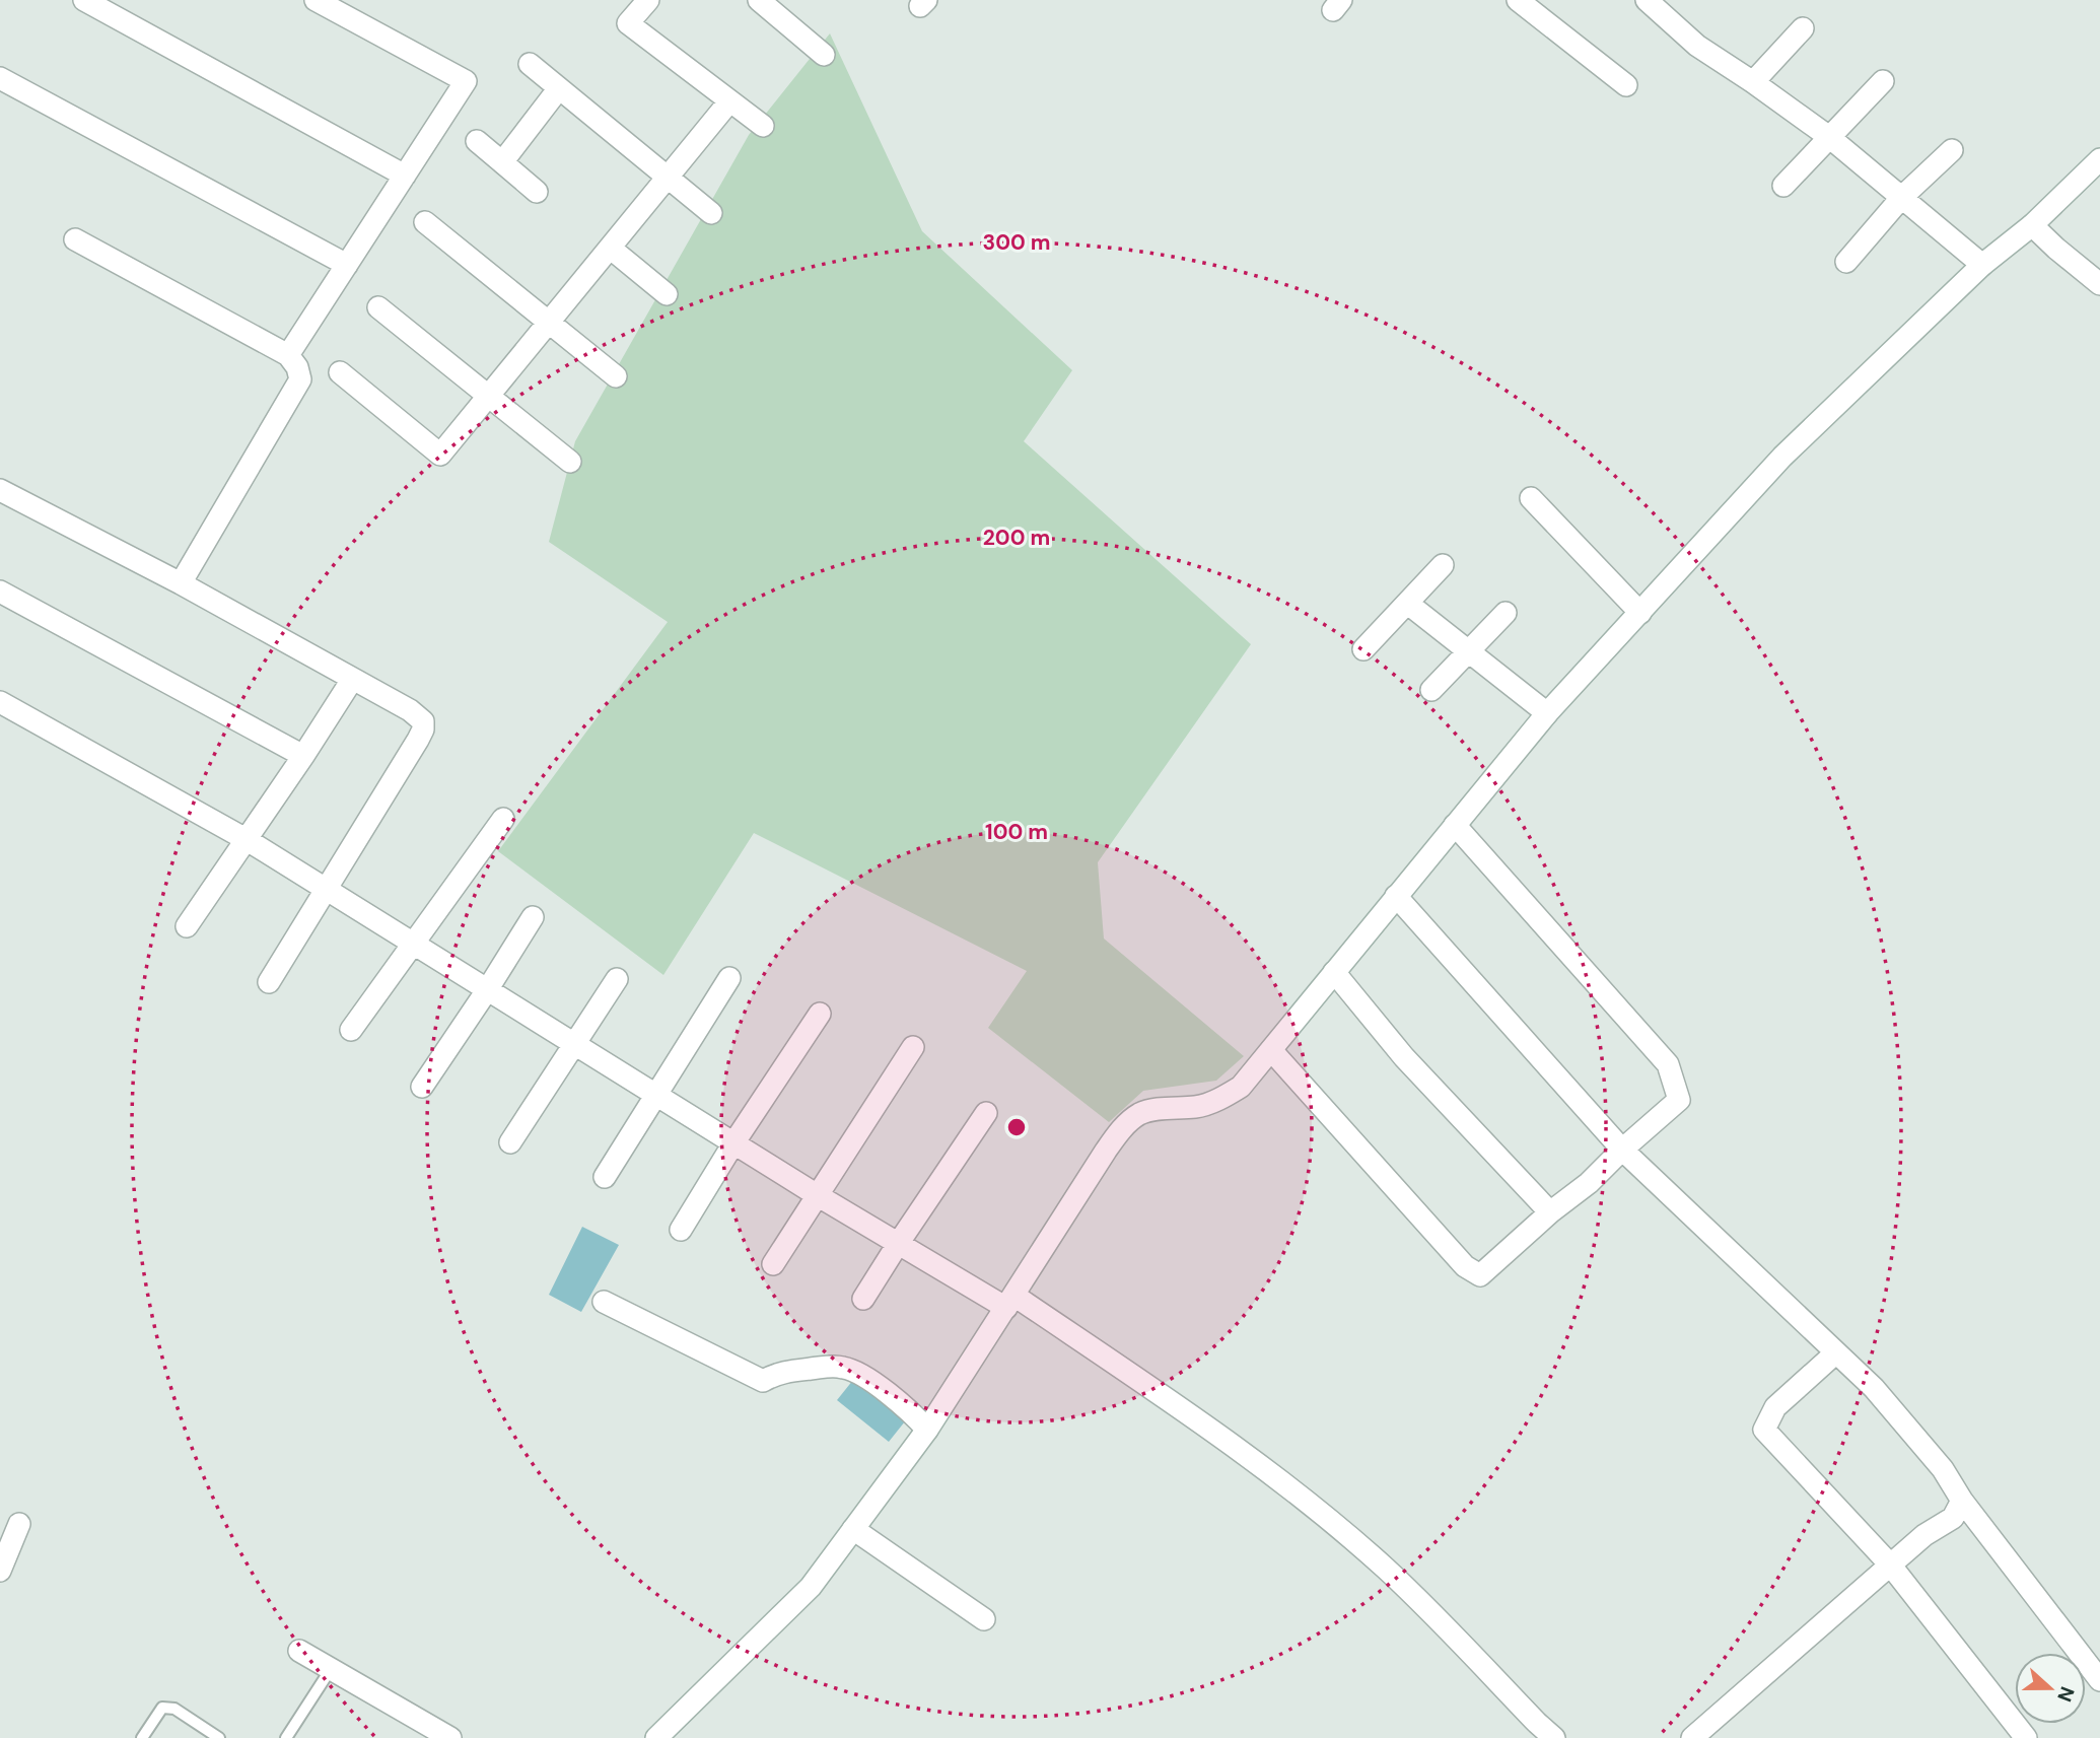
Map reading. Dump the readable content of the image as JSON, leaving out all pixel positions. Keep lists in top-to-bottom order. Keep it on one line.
{"north":"right","rings":["300 m","200 m","100 m"]}
